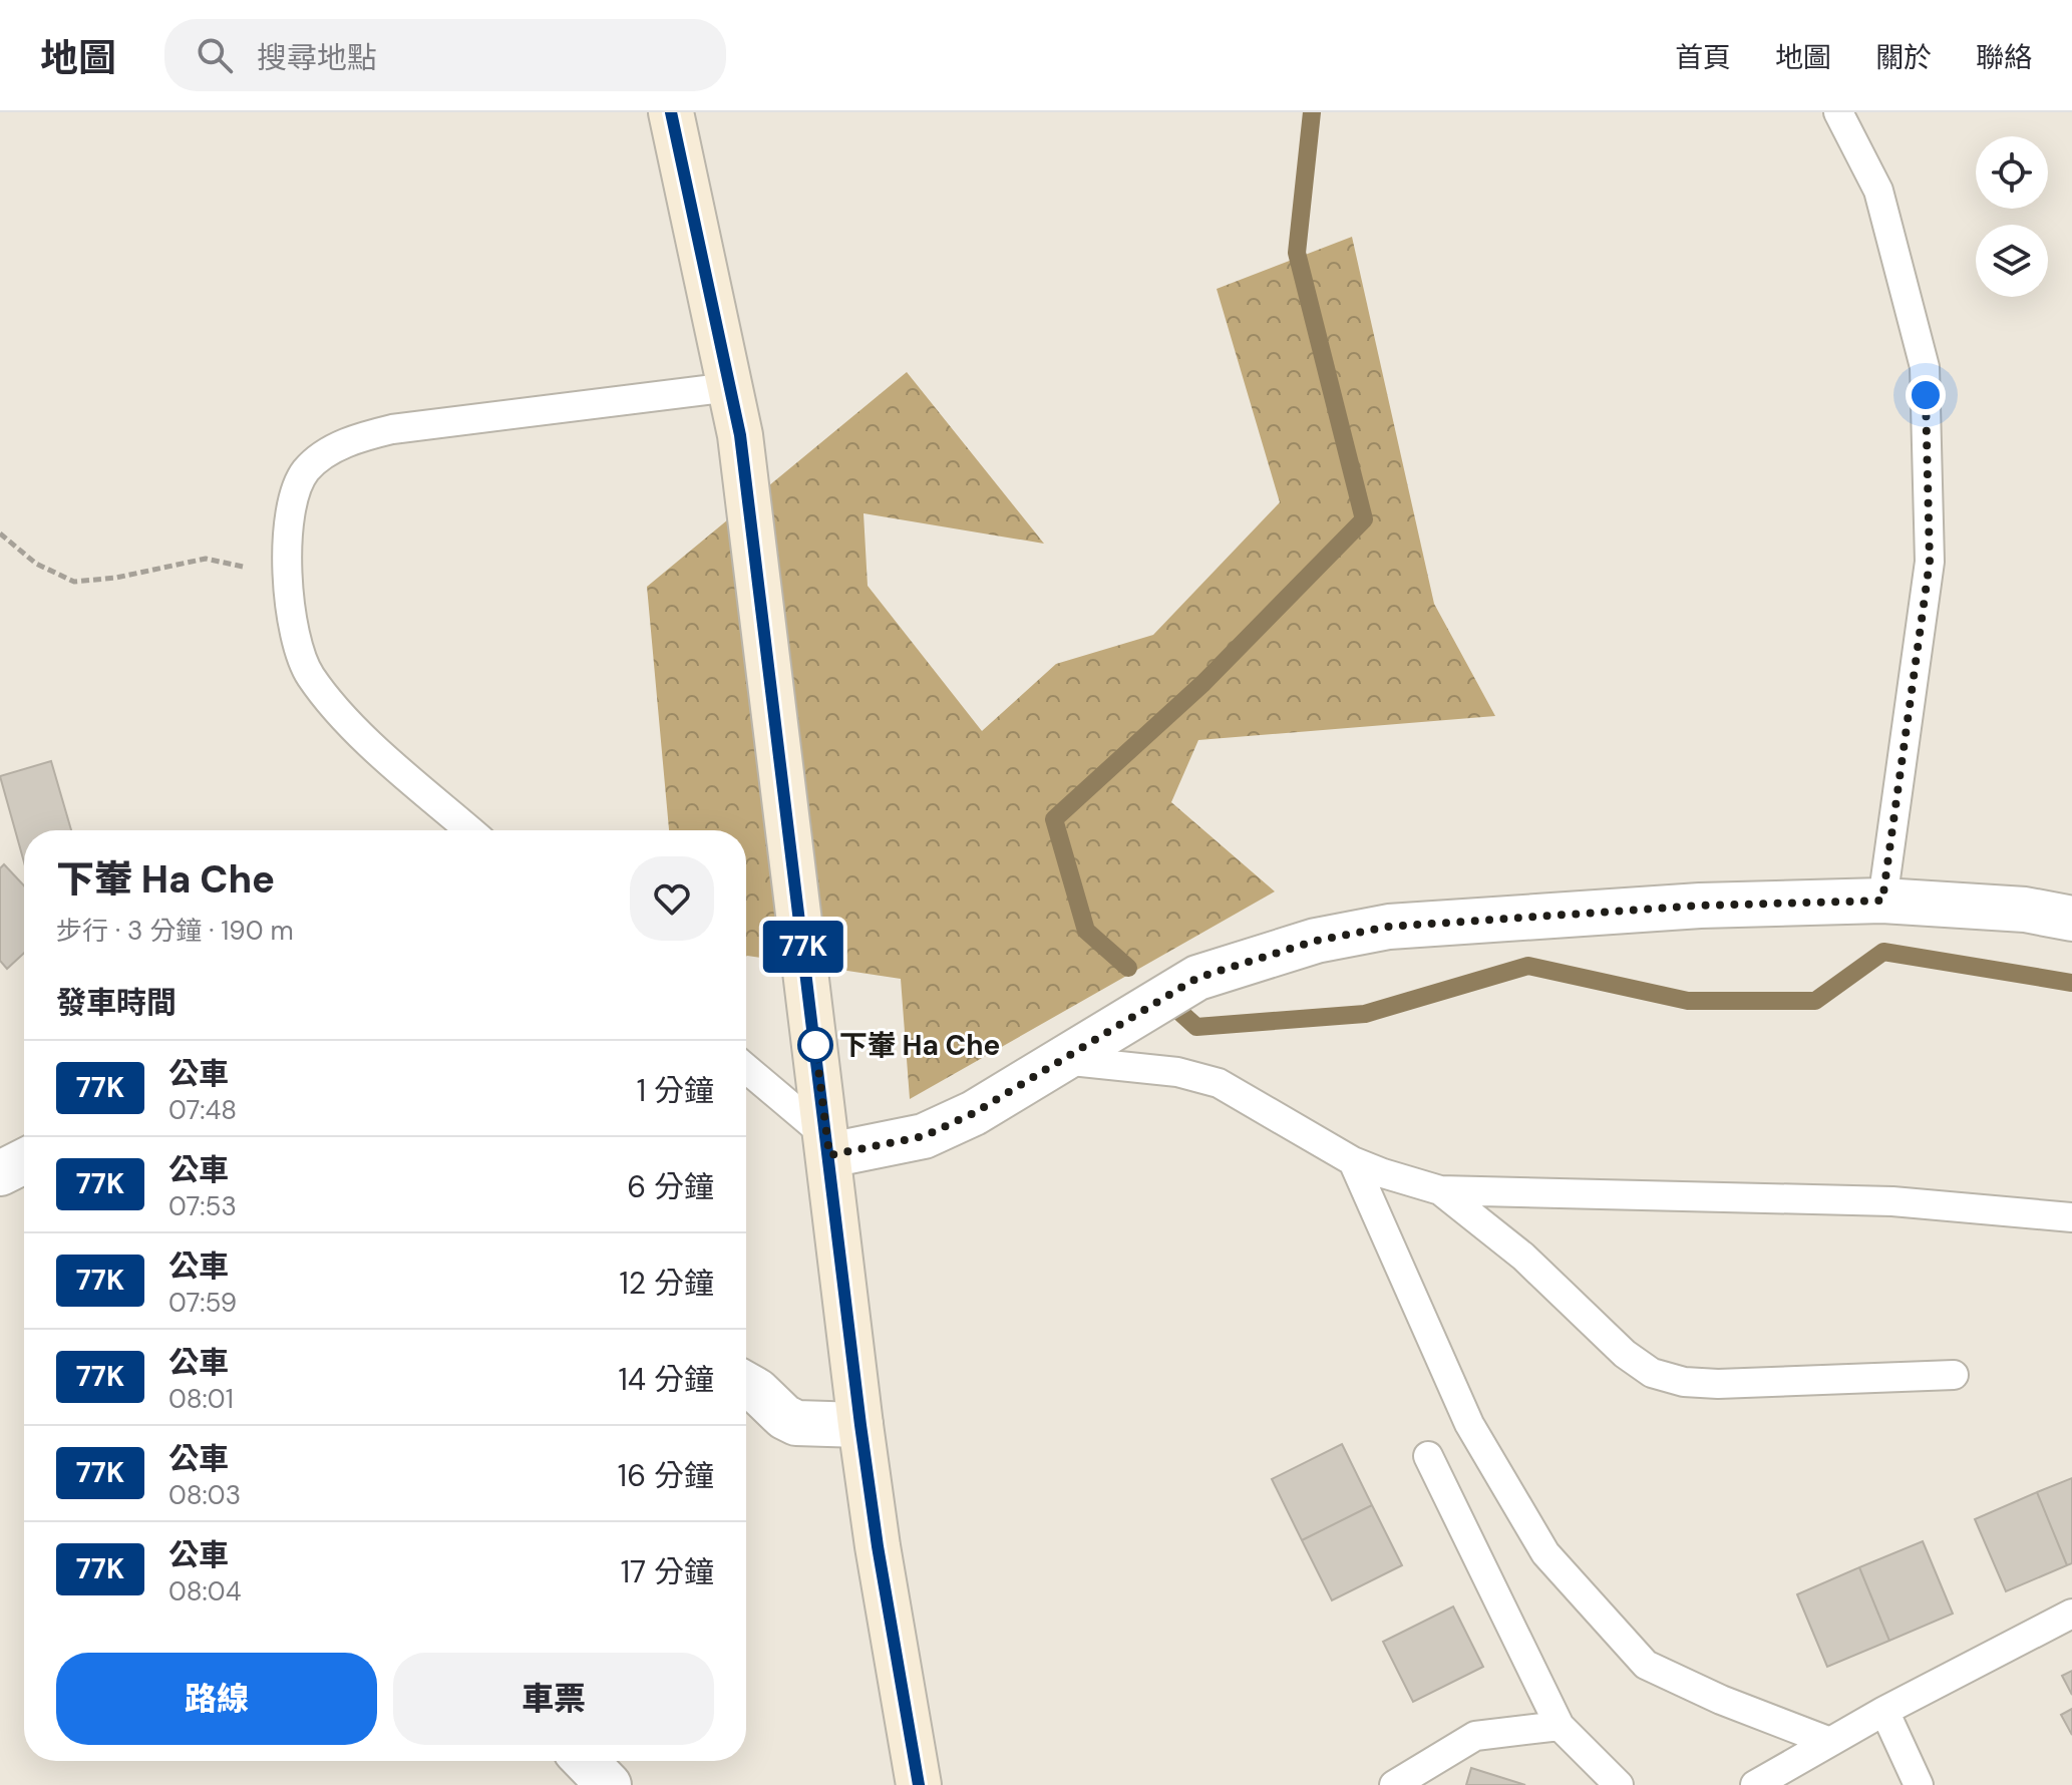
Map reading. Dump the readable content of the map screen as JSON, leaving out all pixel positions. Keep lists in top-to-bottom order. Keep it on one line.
{"places":["下輋 Ha Che"],"lines":["bus line 77K"],"page":{"header":"地圖","search":"搜尋地點","nav":["首頁","地圖","關於","聯絡"],"on_map":"77K","heading":[["下輋 Ha Che","步行 · 3 分鐘 · 190 m"],"發車時間"],"list":[{"mark":"77K","name":"公車","note":"07:48","value":"1 分鐘"},{"mark":"77K","name":"公車","note":"07:53","value":"6 分鐘"},{"mark":"77K","name":"公車","note":"07:59","value":"12 分鐘"},{"mark":"77K","name":"公車","note":"08:01","value":"14 分鐘"},{"mark":"77K","name":"公車","note":"08:03","value":"16 分鐘"},{"mark":"77K","name":"公車","note":"08:04","value":"17 分鐘"}],"buttons":["路線","車票"]}}
